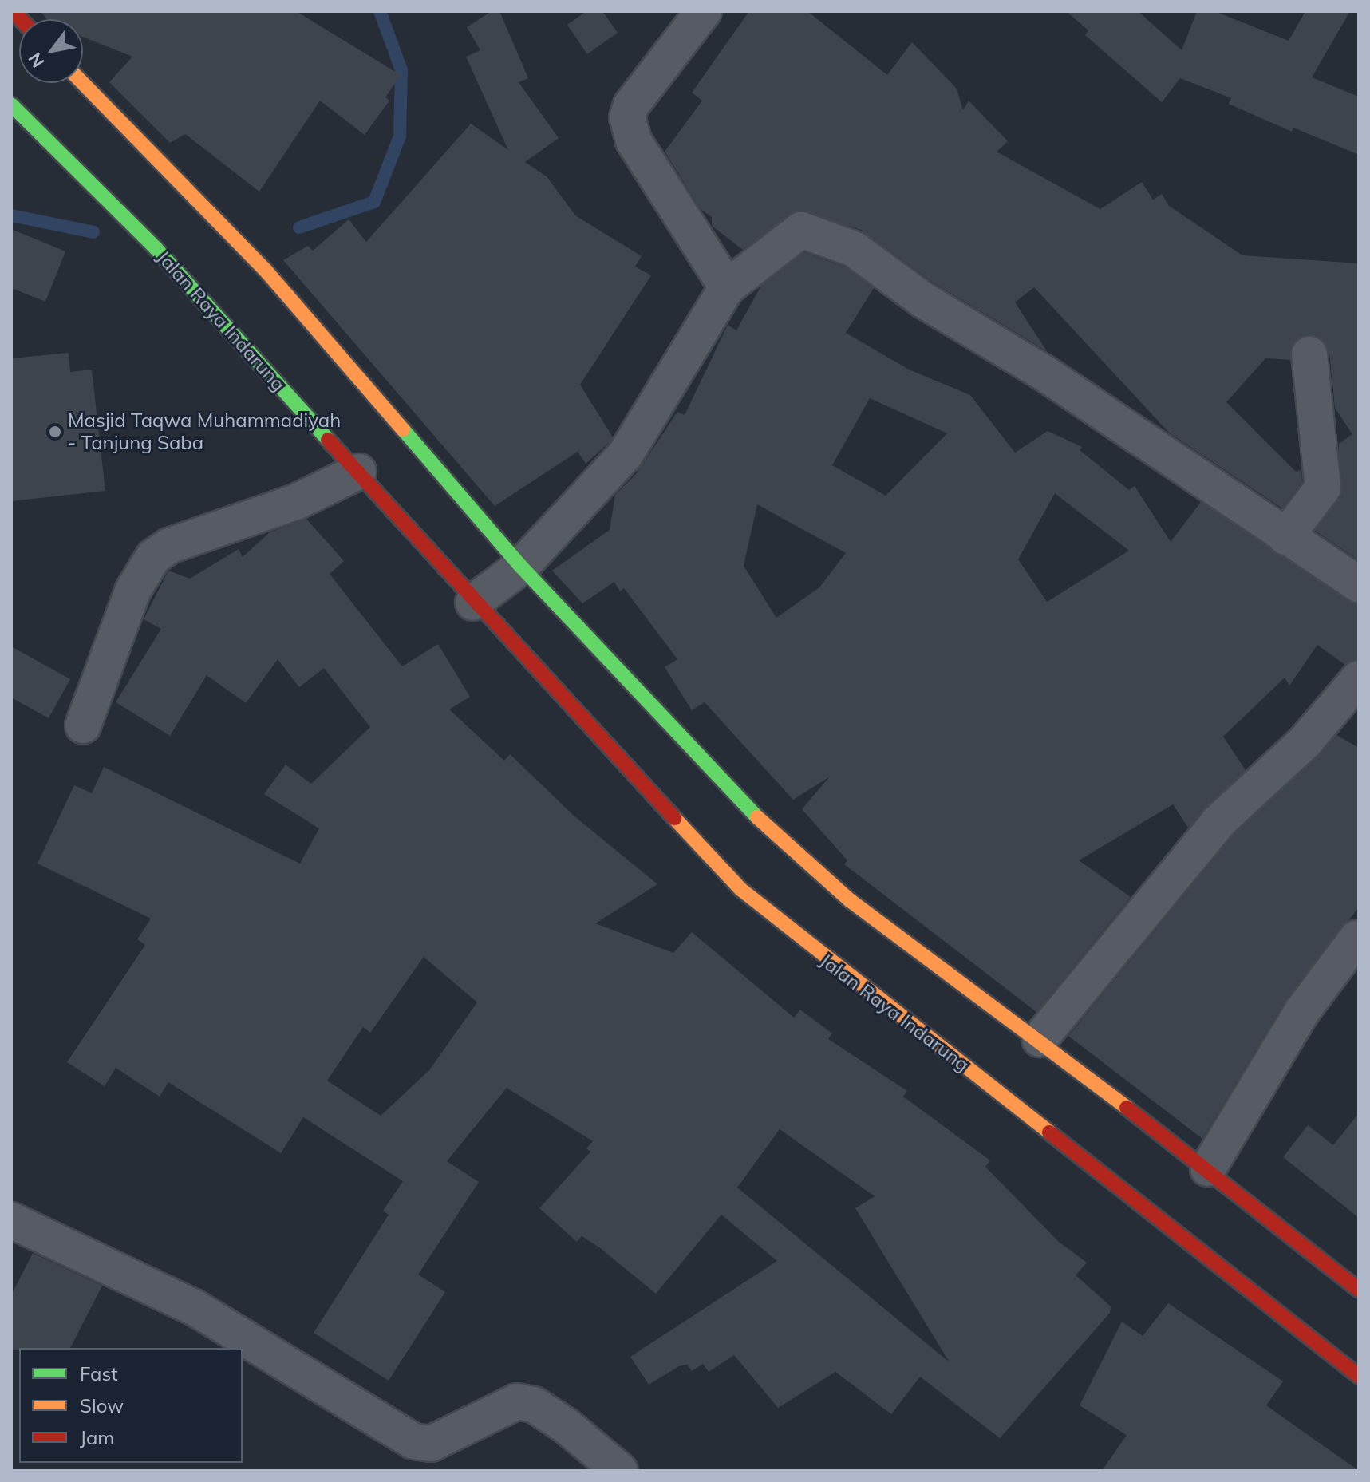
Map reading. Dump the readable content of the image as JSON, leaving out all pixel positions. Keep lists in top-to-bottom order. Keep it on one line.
{"streets":{"highway":["Jalan Raya Indarung"]},"places":["Masjid Taqwa Muhammadiyah - Tanjung Saba"],"legend":["Fast","Slow","Jam"],"north":"bottom left"}
